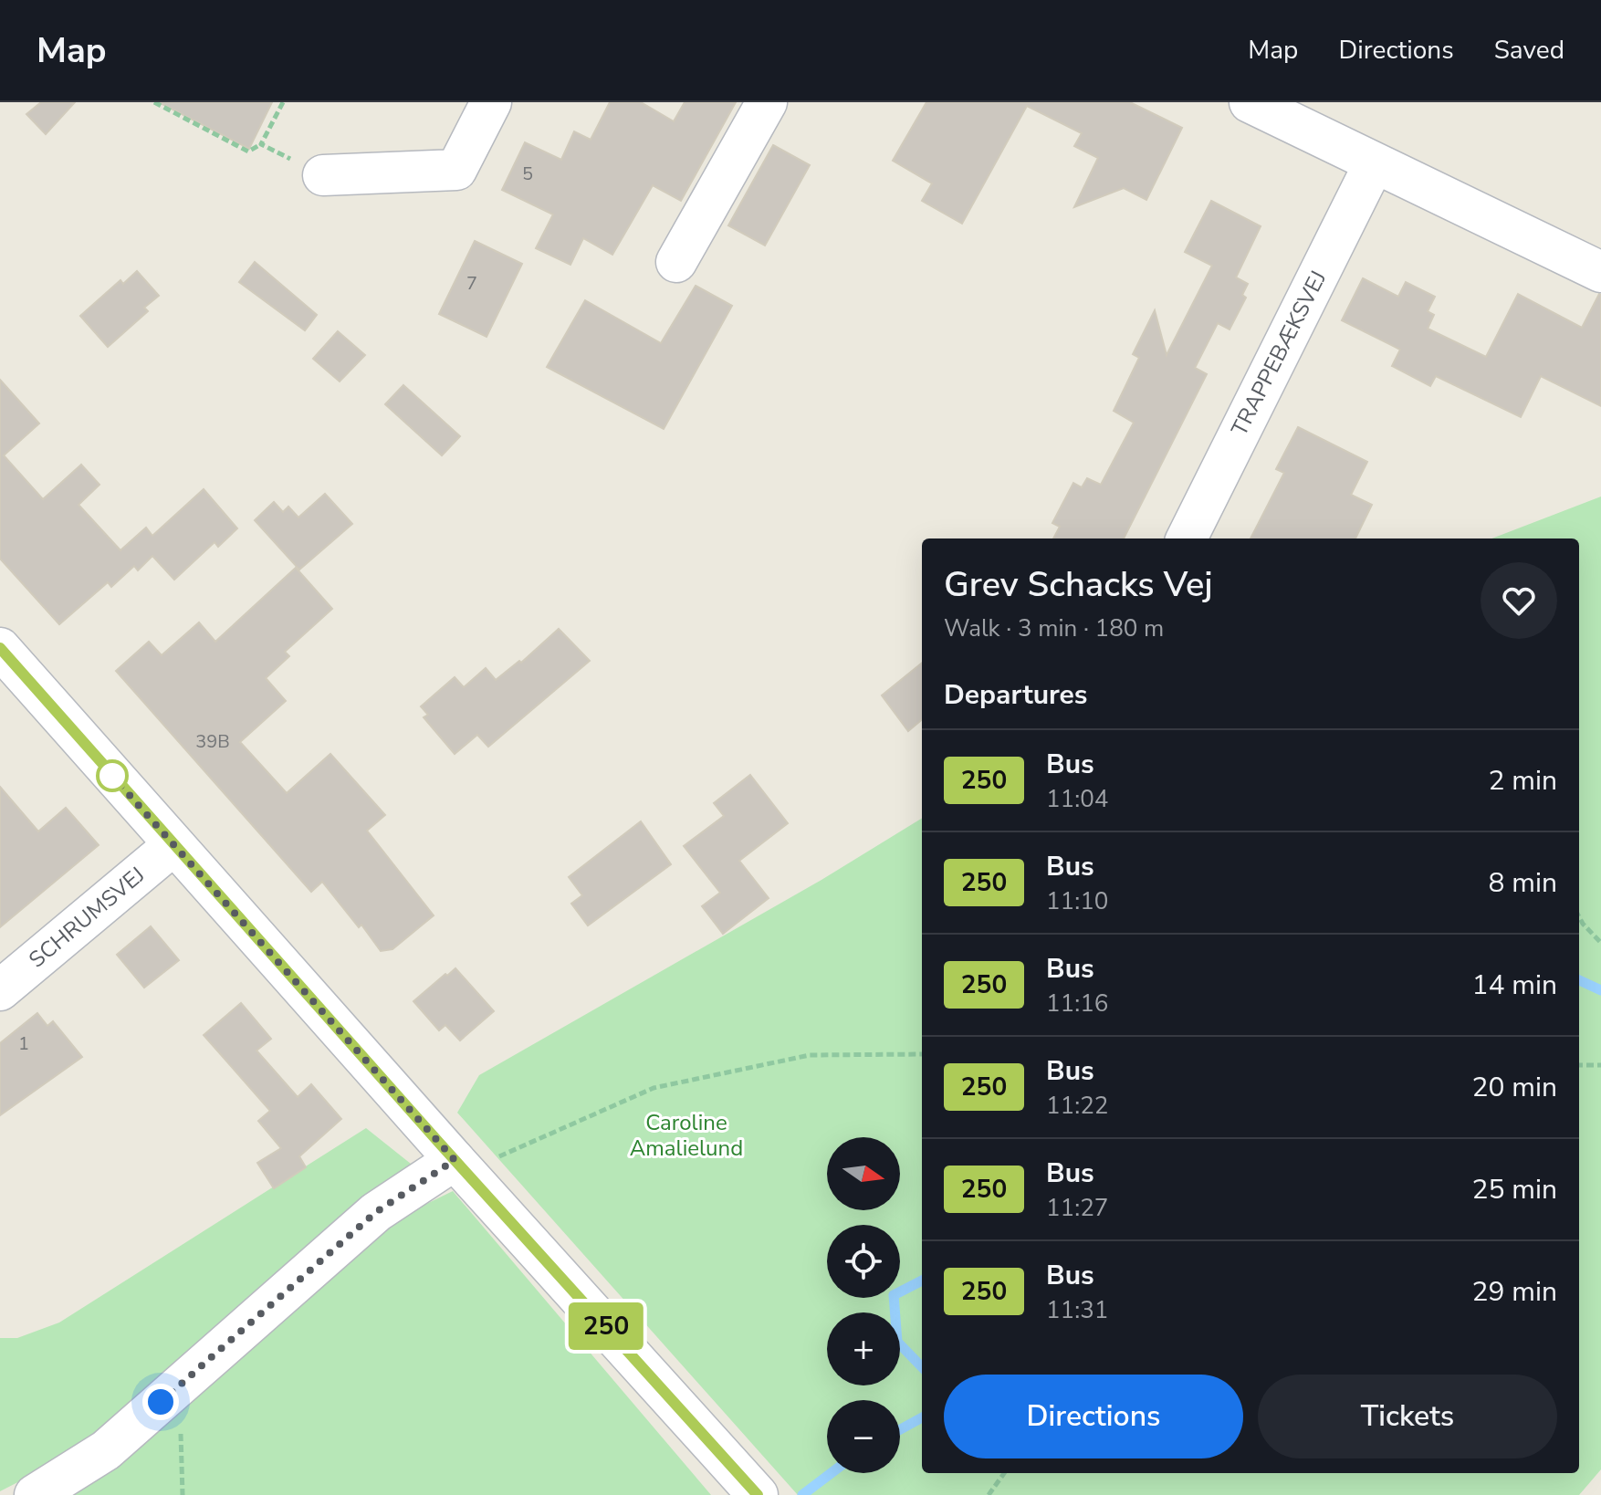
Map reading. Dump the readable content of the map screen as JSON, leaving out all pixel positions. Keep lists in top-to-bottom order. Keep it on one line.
{"streets":{"street":["TRAPPEBÆKSVEJ","SCHRUMSVEJ"]},"parks":["Caroline Amalielund"],"lines":["bus line 250"],"house_numbers":["5","7","39B","1"],"north":"right","page":{"header":"Map","nav":["Map","Directions","Saved"],"on_map":"250","heading":[["Grev Schacks Vej","Walk · 3 min · 180 m"],"Departures"],"list":[{"mark":"250","name":"Bus","note":"11:04","value":"2 min"},{"mark":"250","name":"Bus","note":"11:10","value":"8 min"},{"mark":"250","name":"Bus","note":"11:16","value":"14 min"},{"mark":"250","name":"Bus","note":"11:22","value":"20 min"},{"mark":"250","name":"Bus","note":"11:27","value":"25 min"},{"mark":"250","name":"Bus","note":"11:31","value":"29 min"}],"map_buttons":["+","−"],"buttons":["Directions","Tickets"]}}
